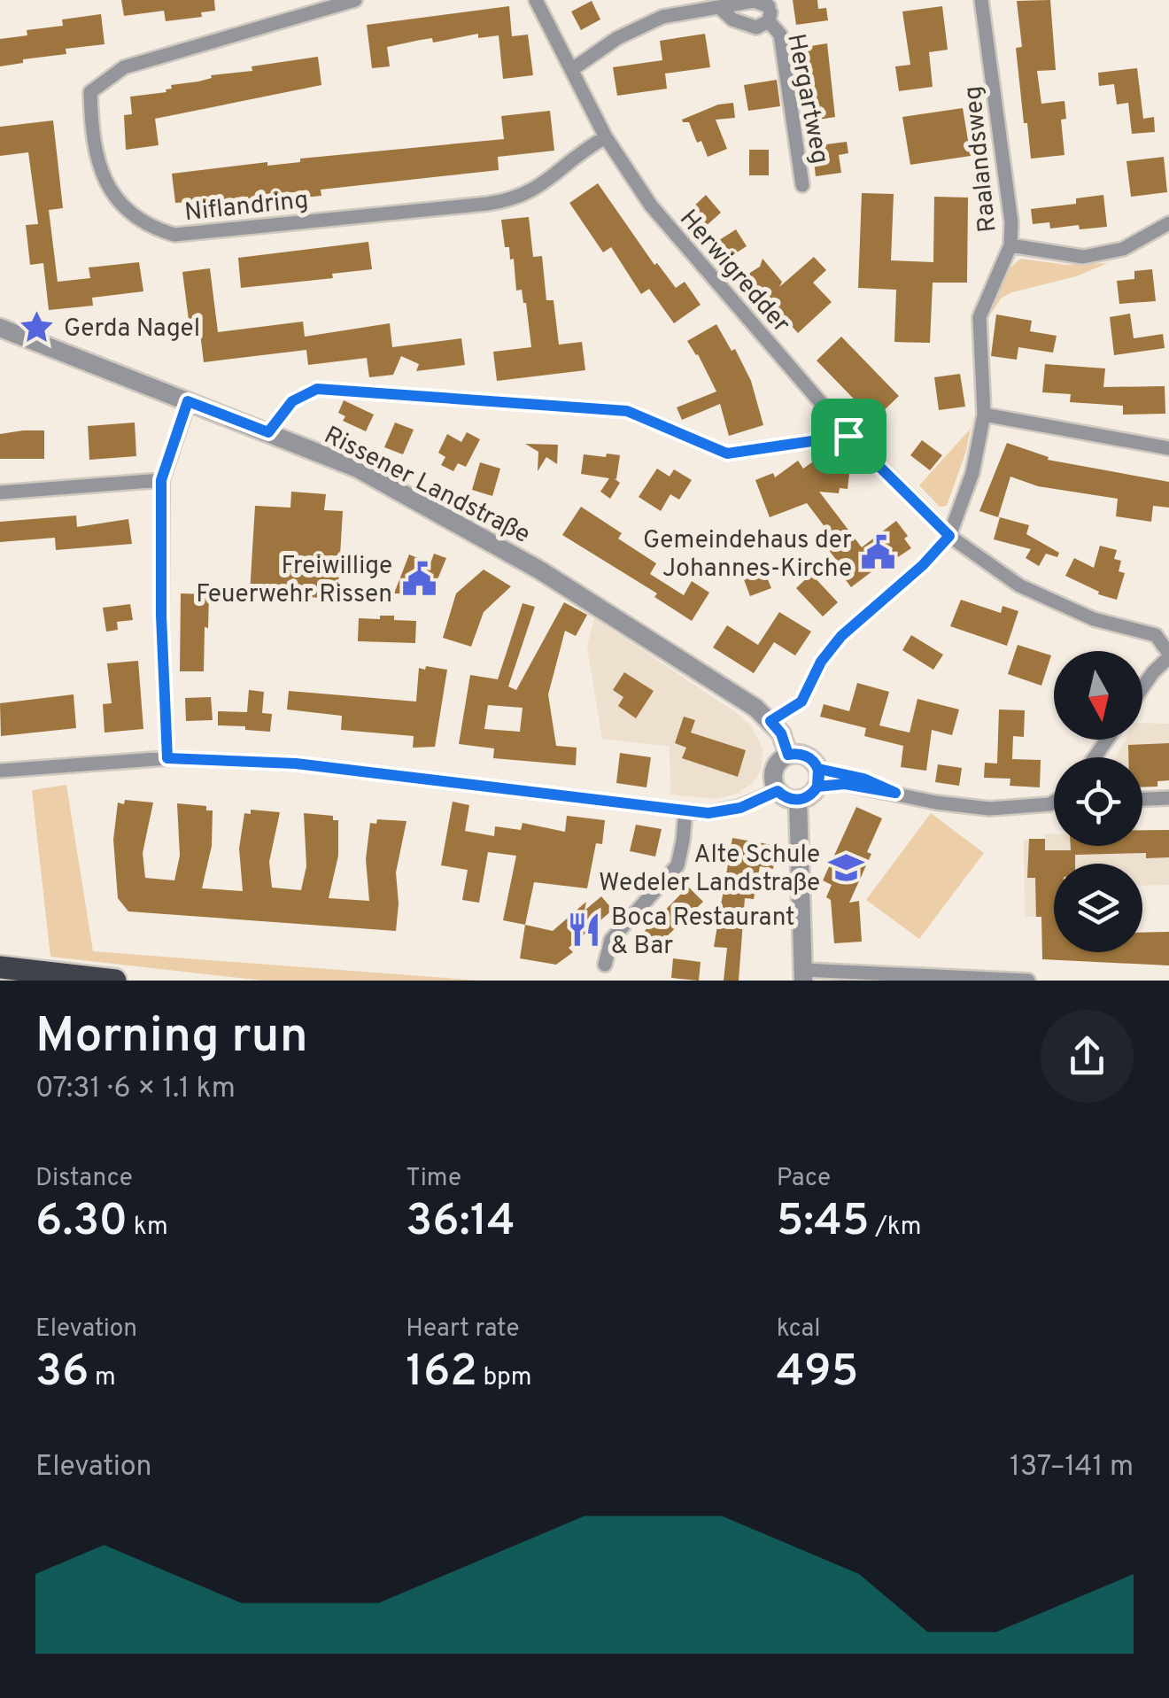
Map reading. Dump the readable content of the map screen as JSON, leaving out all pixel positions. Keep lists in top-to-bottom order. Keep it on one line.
{"streets":{"street":["Hergartweg","Raalandsweg","Niflandring","Herwigredder","Rissener Landstraße"]},"crossings":[["Hergartweg","Herwigredder"],["Raalandsweg","Herwigredder"],["Raalandsweg","Rissener Landstraße"],["Niflandring","Herwigredder"]],"places":{"place":["Gerda Nagel"],"public building":["Gemeindehaus der Johannes-Kirche","Freiwillige Feuerwehr Rissen"],"school or university":["Alte Schule Wedeler Landstraße"],"restaurant":["Boca Restaurant & Bar"]},"north":"bottom","page":{"heading":["Morning run","07:31 · 6 × 1.1 km"],"stats":[["Distance","6.30 km"],["Time","36:14"],["Pace","5:45 /km"],["Elevation","36 m"],["Heart rate","162 bpm"],["kcal","495"]],"chart":["Elevation","137–141 m"]}}
